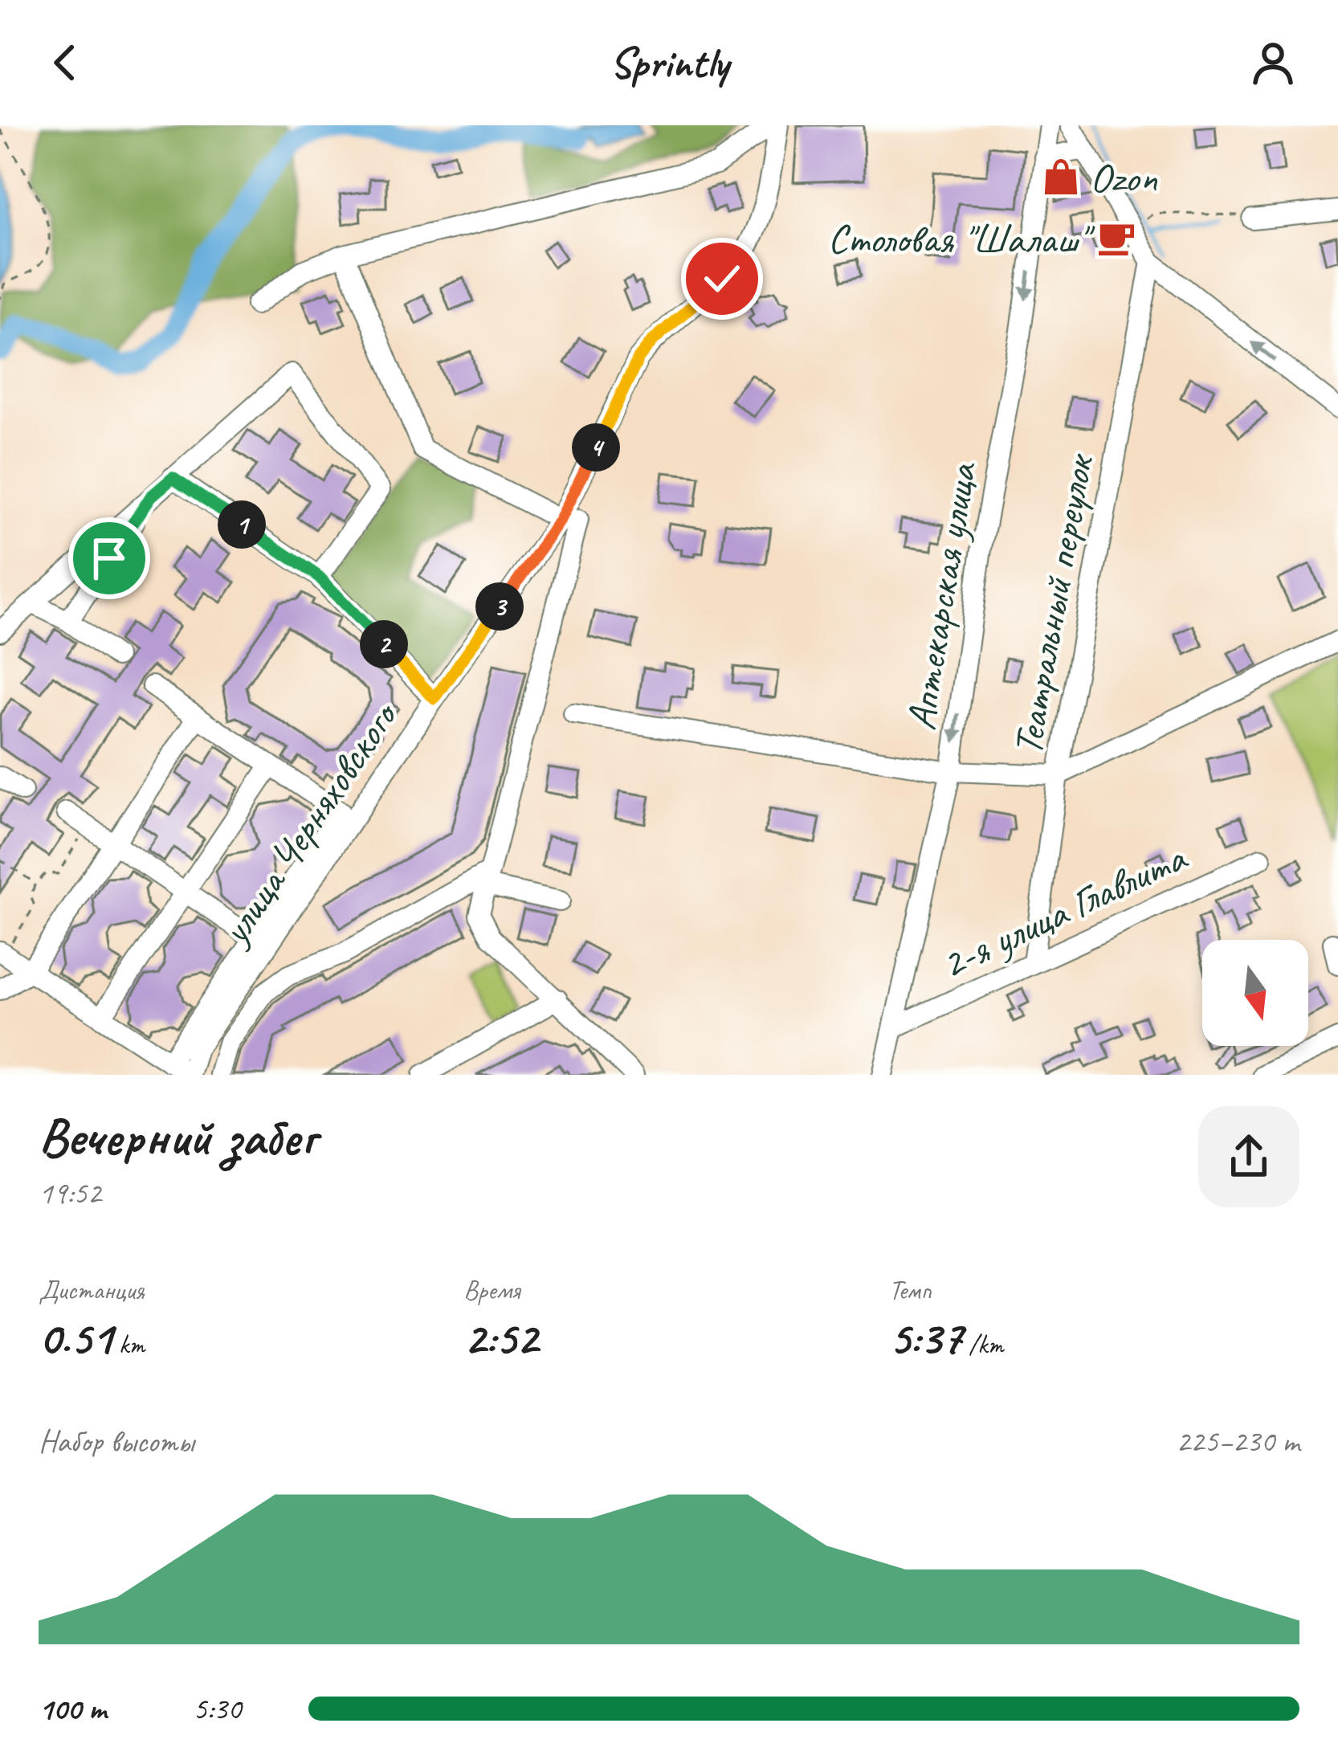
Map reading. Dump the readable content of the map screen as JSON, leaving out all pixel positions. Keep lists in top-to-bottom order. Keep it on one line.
{"streets":{"street":["Аптекарская улица","Театральный переулок","улица Черняховского","2-я улица Главлита"]},"crossings":[["Аптекарская улица","2-я улица Главлита"],["Театральный переулок","2-я улица Главлита"]],"one_way":["Аптекарская улица"],"places":{"shop":["Ozon"],"cafe":["Столовая \"Шалаш\""]},"north":"bottom","page":{"header":"Sprintly","pins":["4","1","3","2"],"heading":["Вечерний забег","19:52"],"stats":[["Дистанция","0.51 km"],["Время","2:52"],["Темп","5:37 /km"]],"chart":["Набор высоты","225–230 m"],"list":[{"name":"100 m","note":"5:30"}]}}
